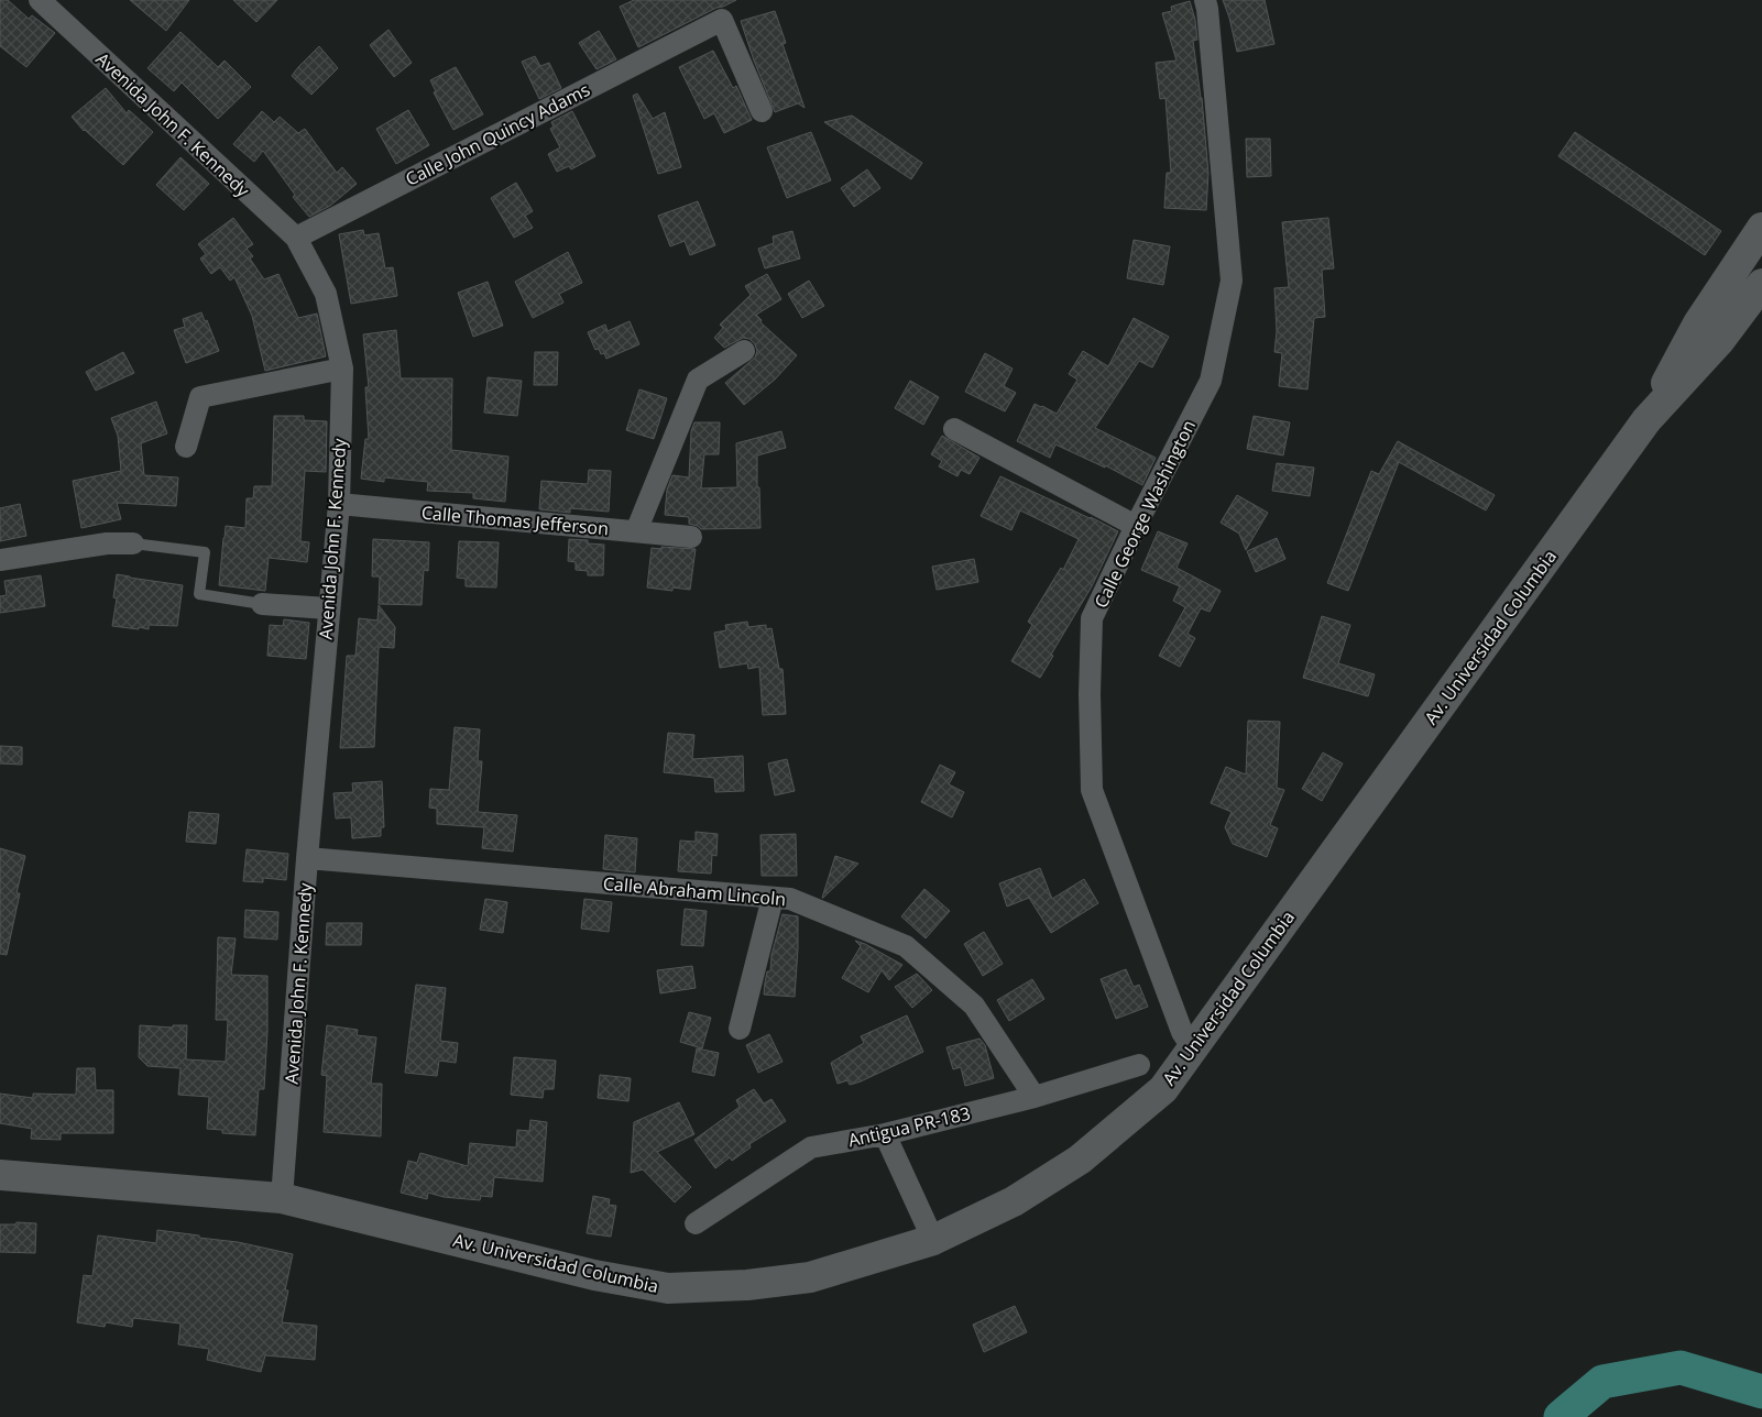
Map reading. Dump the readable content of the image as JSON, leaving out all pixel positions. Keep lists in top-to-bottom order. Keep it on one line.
{"streets":{"main road":["Av. Universidad Columbia"],"street":["Avenida John F. Kennedy","Calle John Quincy Adams","Calle George Washington","Calle Thomas Jefferson","Calle Abraham Lincoln","Antigua PR-183"]},"crossings":[["Avenida John F. Kennedy","Calle John Quincy Adams"],["Avenida John F. Kennedy","Calle Thomas Jefferson"],["Avenida John F. Kennedy","Av. Universidad Columbia"],["Avenida John F. Kennedy","Calle Abraham Lincoln"],["Calle George Washington","Av. Universidad Columbia"],["Calle Abraham Lincoln","Antigua PR-183"]]}
